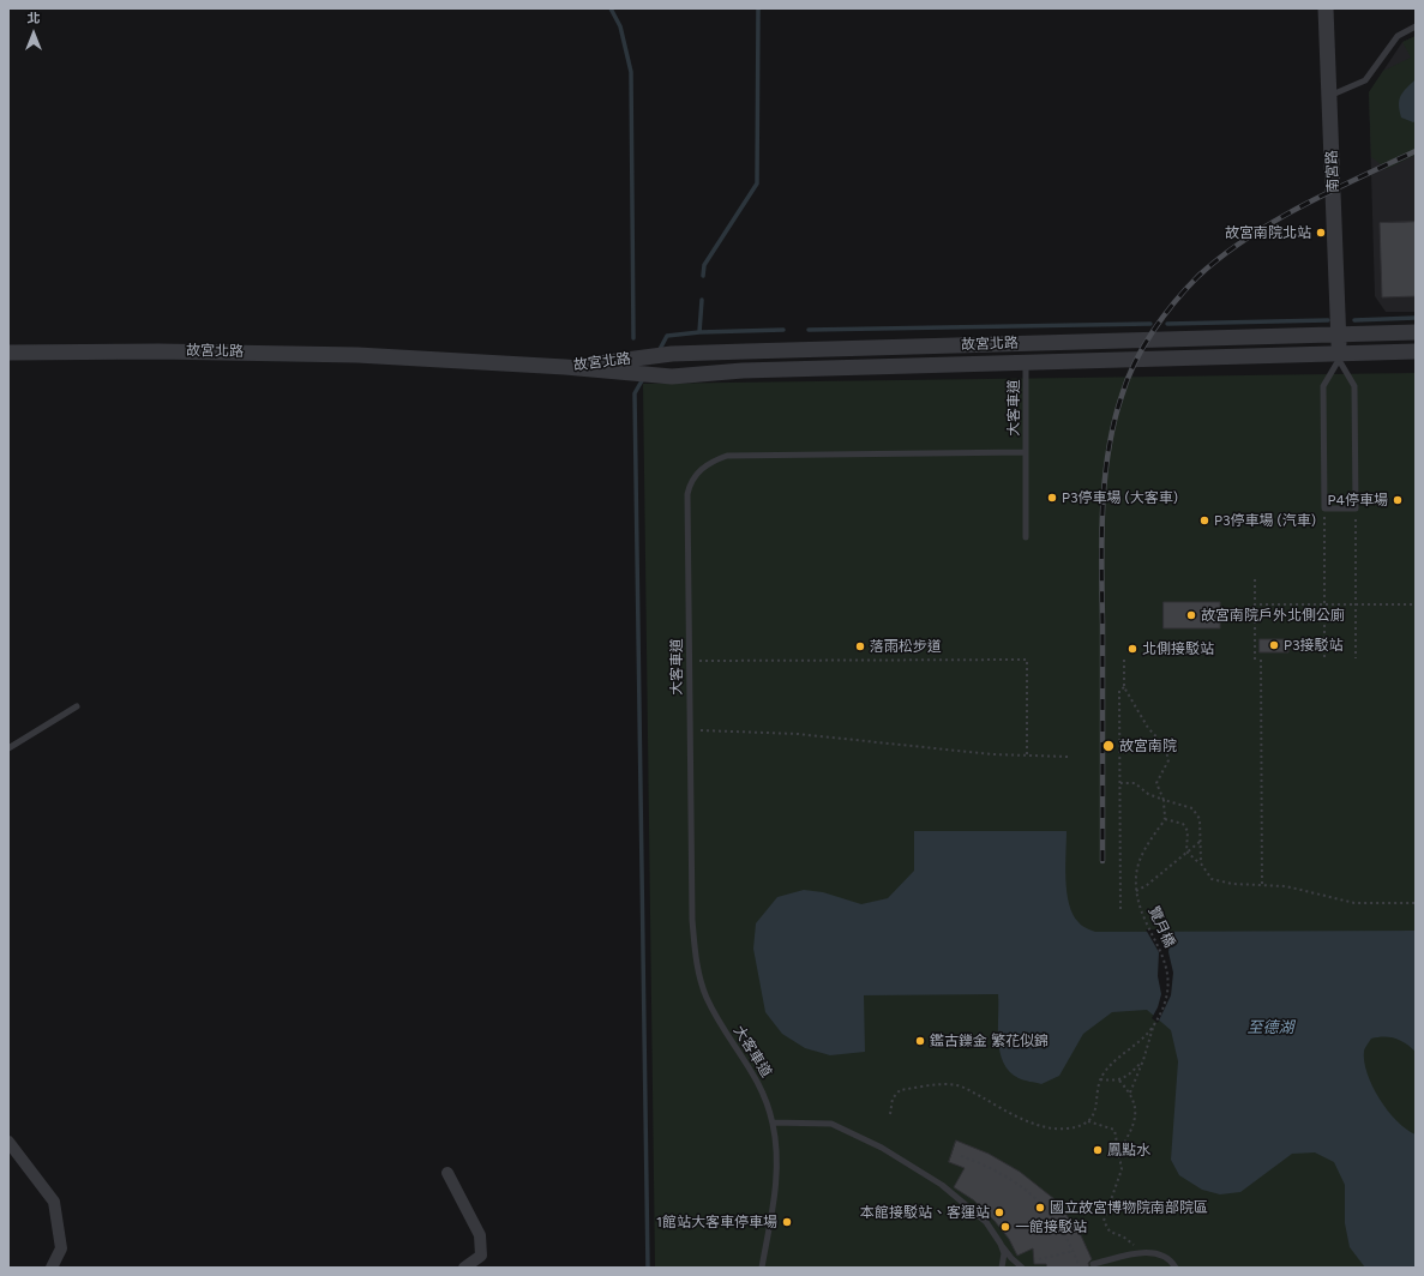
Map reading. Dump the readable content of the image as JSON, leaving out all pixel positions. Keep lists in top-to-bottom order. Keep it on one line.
{"streets":{"street":["南宮路","故宮北路"],"lane":["大客車道"],"path":["覽月橋"]},"crossings":[["南宮路","故宮北路"],["故宮北路","大客車道"]],"water":["至德湖"],"places":["故宮南院北站","P3停車場 (大客車)","P4停車場","P3停車場 (汽車)","故宮南院戶外北側公廁","P3接駁站","落雨松步道","北側接駁站","故宮南院","鑑古鑠金 繁花似錦","鳳點水","國立故宮博物院南部院區","本館接駁站、客運站","1館站大客車停車場","一館接駁站"],"north":"top"}
